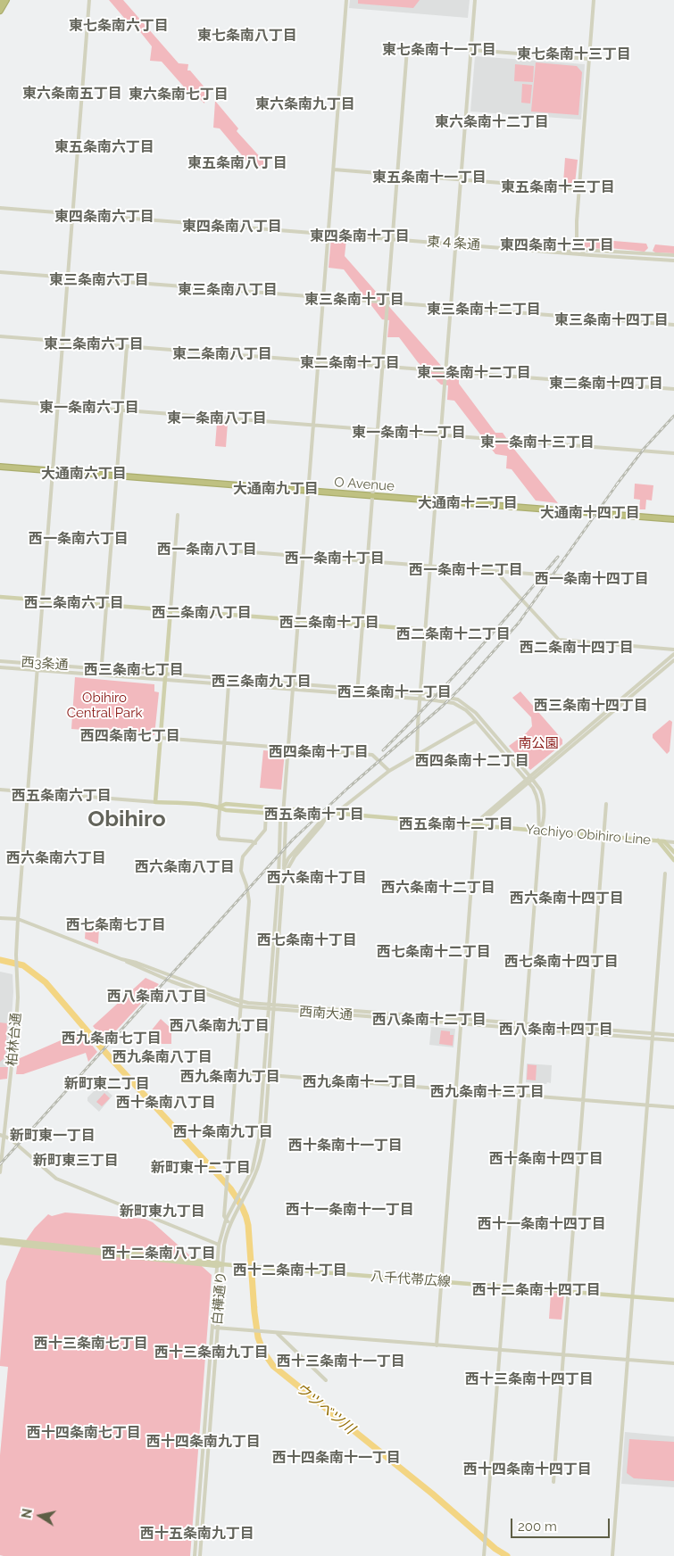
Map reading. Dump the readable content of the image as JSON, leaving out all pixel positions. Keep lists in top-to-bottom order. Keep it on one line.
{"streets":{"highway":["O Avenue"],"main road":["Yachiyo Obihiro Line","八千代帯広線"],"street":["東４条通","西3条通","西南大通","柏林台通","白樺通り"]},"crossings":[["東４条通","柏林台通"],["O Avenue","柏林台通"],["西3条通","Yachiyo Obihiro Line"],["西3条通","柏林台通"],["西3条通","白樺通り"],["Yachiyo Obihiro Line","白樺通り"],["西南大通","柏林台通"],["西南大通","白樺通り"],["八千代帯広線","白樺通り"]],"districts":["東七条南六丁目","東七条南八丁目","東七条南十一丁目","東七条南十三丁目","東六条南五丁目","東六条南七丁目","東六条南九丁目","東六条南十二丁目","東五条南六丁目","東五条南八丁目","東五条南十一丁目","東五条南十三丁目","東四条南六丁目","東四条南八丁目","東四条南十丁目","東四条南十三丁目","東三条南六丁目","東三条南八丁目","東三条南十丁目","東三条南十二丁目","東三条南十四丁目","東二条南六丁目","東二条南八丁目","東二条南十丁目","東二条南十二丁目","東二条南十四丁目","東一条南六丁目","東一条南八丁目","東一条南十一丁目","東一条南十三丁目","大通南六丁目","大通南九丁目","大通南十二丁目","大通南十四丁目","西一条南六丁目","西一条南八丁目","西一条南十丁目","西一条南十二丁目","西一条南十四丁目","西二条南六丁目","西二条南八丁目","西二条南十丁目","西二条南十二丁目","西二条南十四丁目","西三条南七丁目","西三条南九丁目","西三条南十一丁目","西三条南十四丁目","西四条南七丁目","西四条南十丁目","西四条南十二丁目","西五条南六丁目","西五条南十丁目","Obihiro","西五条南十二丁目","西六条南六丁目","西六条南八丁目","西六条南十丁目","西六条南十二丁目","西六条南十四丁目","西七条南七丁目","西七条南十丁目","西七条南十二丁目","西七条南十四丁目","西八条南八丁目","西八条南十二丁目","西八条南九丁目","西八条南十四丁目","西九条南七丁目","西九条南八丁目","西九条南九丁目","西九条南十一丁目","新町東二丁目","西九条南十三丁目","西十条南八丁目","西十条南九丁目","新町東一丁目","西十条南十一丁目","西十条南十四丁目","新町東三丁目","新町東十二丁目","西十一条南十一丁目","新町東九丁目","西十一条南十四丁目","西十二条南八丁目","西十二条南十丁目","西十二条南十四丁目","西十三条南七丁目","西十三条南九丁目","西十三条南十一丁目","西十三条南十四丁目","西十四条南七丁目","西十四条南九丁目","西十四条南十一丁目","西十四条南十四丁目","西十五条南九丁目"],"water":["ウツベツ川"],"parks":["Obihiro Central Park","南公園"],"scale_bar":"200 m","north":"left"}
